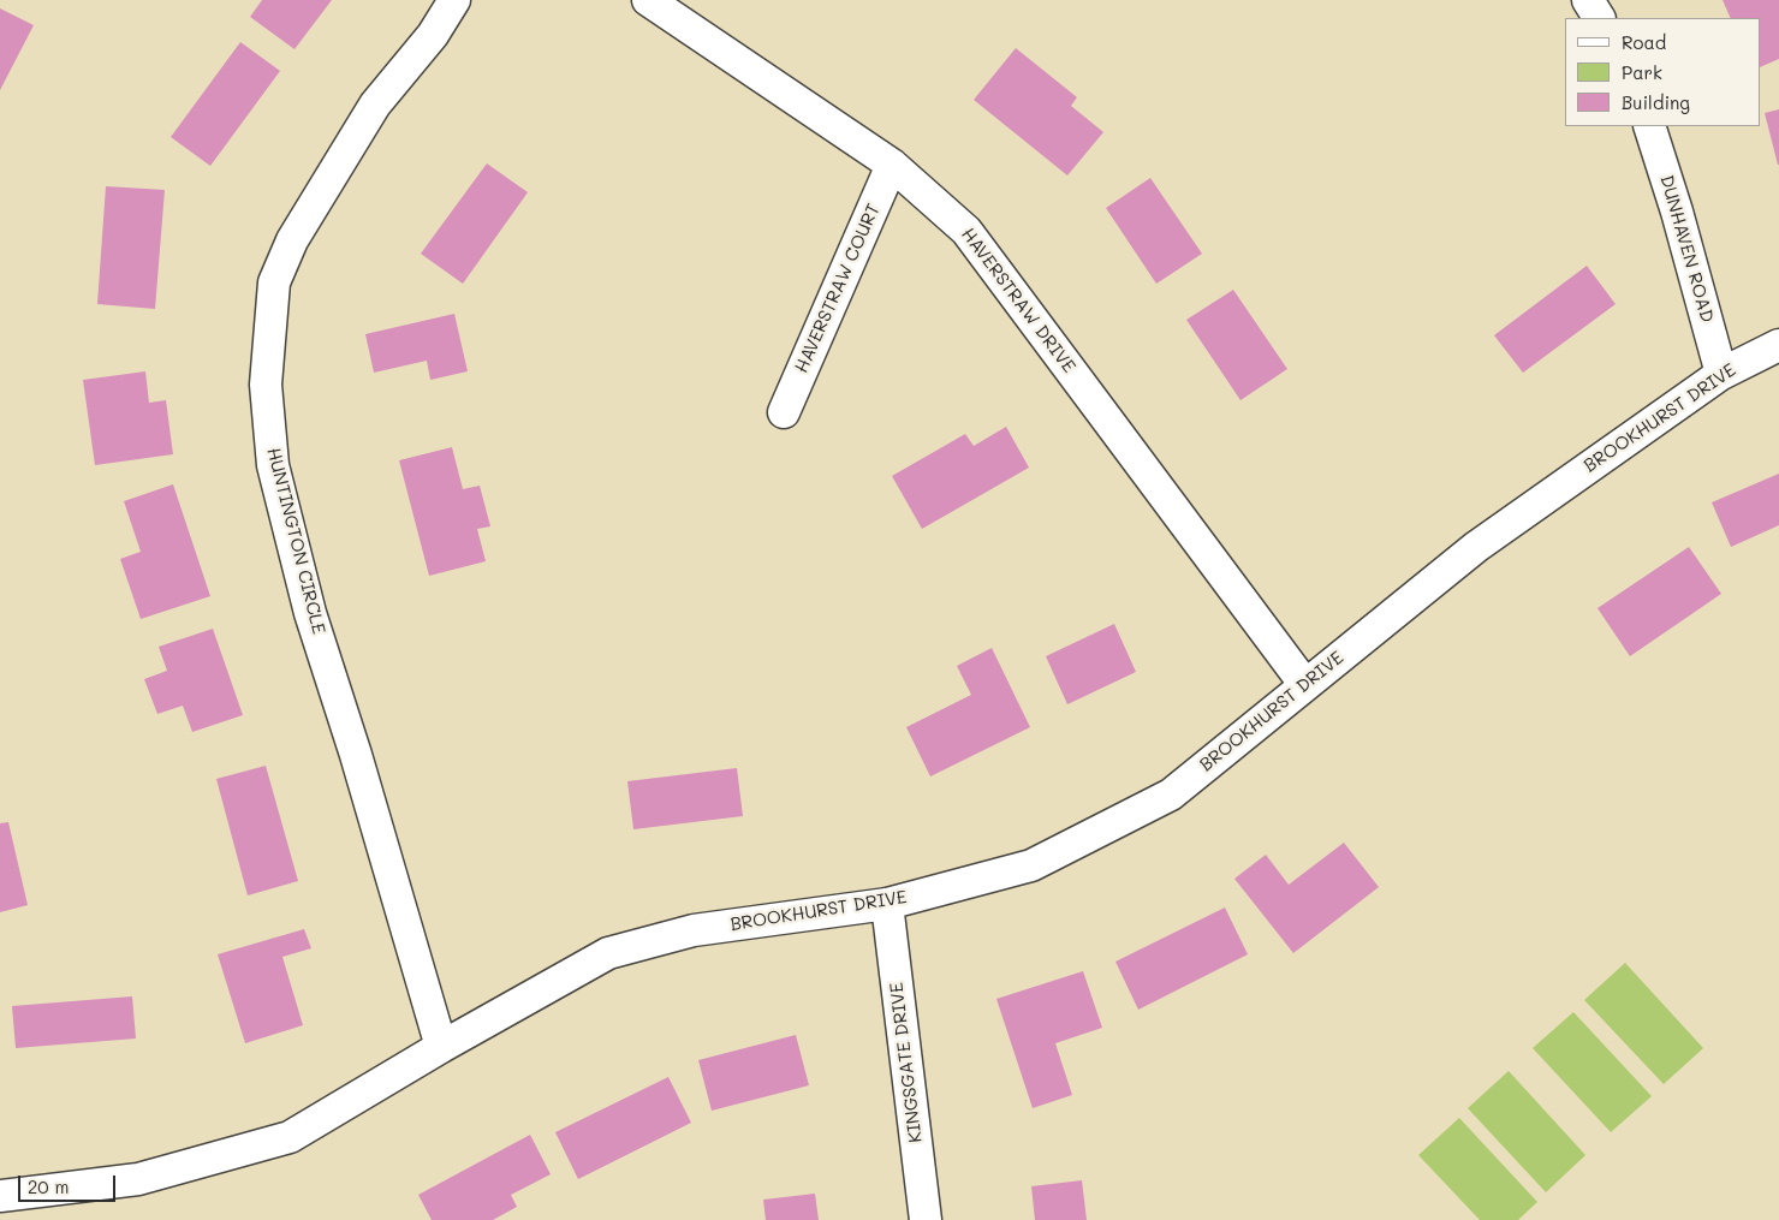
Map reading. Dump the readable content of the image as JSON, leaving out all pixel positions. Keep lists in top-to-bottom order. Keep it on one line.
{"streets":{"street":["DUNHAVEN ROAD","HAVERSTRAW COURT","HAVERSTRAW DRIVE","BROOKHURST DRIVE","HUNTINGTON CIRCLE","KINGSGATE DRIVE"]},"crossings":[["DUNHAVEN ROAD","BROOKHURST DRIVE"],["HAVERSTRAW COURT","HAVERSTRAW DRIVE"],["HAVERSTRAW DRIVE","BROOKHURST DRIVE"],["BROOKHURST DRIVE","HUNTINGTON CIRCLE"],["BROOKHURST DRIVE","KINGSGATE DRIVE"]],"legend":["Road","Park","Building"],"scale_bar":"20 m"}
